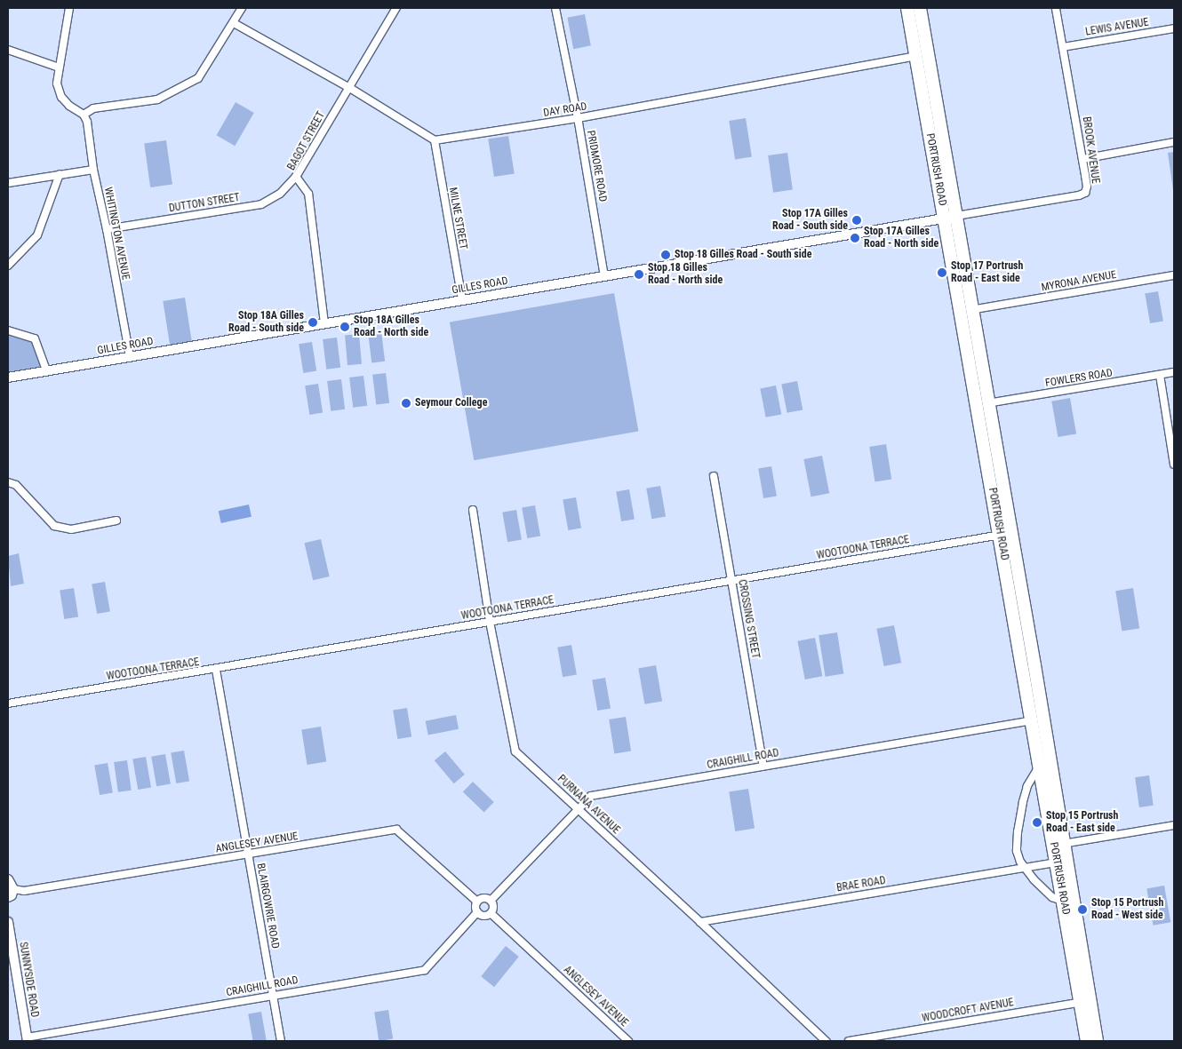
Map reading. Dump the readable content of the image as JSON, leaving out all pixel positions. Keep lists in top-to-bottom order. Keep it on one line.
{"streets":{"highway":["PORTRUSH ROAD"],"street":["LEWIS AVENUE","DAY ROAD","BAGOT STREET","BROOK AVENUE","PRIDMORE ROAD","DUTTON STREET","MILNE STREET","WHITINGTON AVENUE","MYRONA AVENUE","GILLES ROAD","FOWLERS ROAD","WOOTOONA TERRACE","CROSSING STREET","CRAIGHILL ROAD","PURNANA AVENUE","ANGLESEY AVENUE","BRAE ROAD","BLAIRGOWRIE ROAD","SUNNYSIDE ROAD","WOODCROFT AVENUE"]},"crossings":[["LEWIS AVENUE","BROOK AVENUE"],["DAY ROAD","PRIDMORE ROAD"],["DAY ROAD","PORTRUSH ROAD"],["DAY ROAD","MILNE STREET"],["BAGOT STREET","DUTTON STREET"],["BAGOT STREET","GILLES ROAD"],["BROOK AVENUE","PORTRUSH ROAD"],["BROOK AVENUE","GILLES ROAD"],["PRIDMORE ROAD","GILLES ROAD"],["PORTRUSH ROAD","MYRONA AVENUE"],["PORTRUSH ROAD","GILLES ROAD"],["PORTRUSH ROAD","FOWLERS ROAD"],["PORTRUSH ROAD","WOOTOONA TERRACE"],["PORTRUSH ROAD","CRAIGHILL ROAD"],["PORTRUSH ROAD","BRAE ROAD"],["PORTRUSH ROAD","WOODCROFT AVENUE"],["DUTTON STREET","WHITINGTON AVENUE"],["MILNE STREET","GILLES ROAD"],["WHITINGTON AVENUE","GILLES ROAD"],["WOOTOONA TERRACE","CROSSING STREET"],["WOOTOONA TERRACE","PURNANA AVENUE"],["WOOTOONA TERRACE","BLAIRGOWRIE ROAD"],["CROSSING STREET","CRAIGHILL ROAD"],["CRAIGHILL ROAD","PURNANA AVENUE"],["CRAIGHILL ROAD","ANGLESEY AVENUE"],["CRAIGHILL ROAD","BLAIRGOWRIE ROAD"],["CRAIGHILL ROAD","SUNNYSIDE ROAD"],["PURNANA AVENUE","BRAE ROAD"],["ANGLESEY AVENUE","BLAIRGOWRIE ROAD"]],"places":["Stop 17A Gilles Road - South side","Stop 17A Gilles Road - North side","Stop 18 Gilles Road - South side","Stop 17 Portrush Road - East side","Stop 18 Gilles Road - North side","Stop 18A Gilles Road - South side","Stop 18A Gilles Road - North side","Seymour College","Stop 15 Portrush Road - East side","Stop 15 Portrush Road - West side"]}
